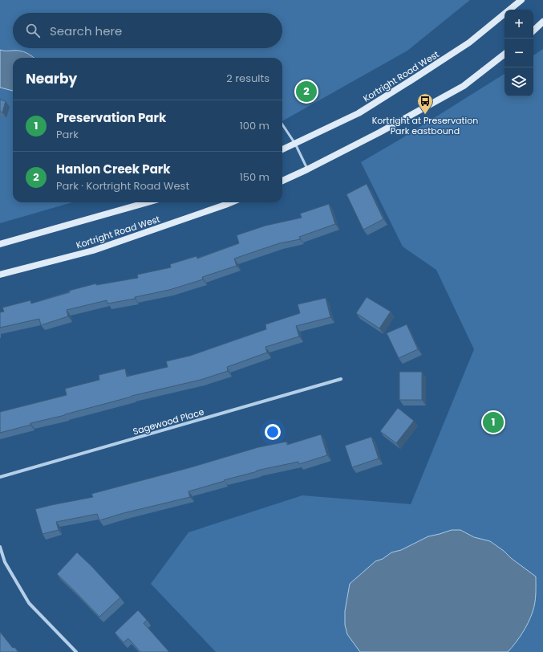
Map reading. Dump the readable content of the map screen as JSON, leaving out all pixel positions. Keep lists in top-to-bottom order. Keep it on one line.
{"streets":{"street":["Kortright Road West","Sagewood Place"]},"places":{"bus stop":["Kortright at Preservation Park eastbound"]},"page":{"map_buttons":["+","−"],"search":"Search here","heading":["Nearby","2 results"],"pins":["2","1"],"list":[{"mark":"1","name":"Preservation Park","note":"Park","value":"100 m"},{"mark":"2","name":"Hanlon Creek Park","note":"Park · Kortright Road West","value":"150 m"}]}}
